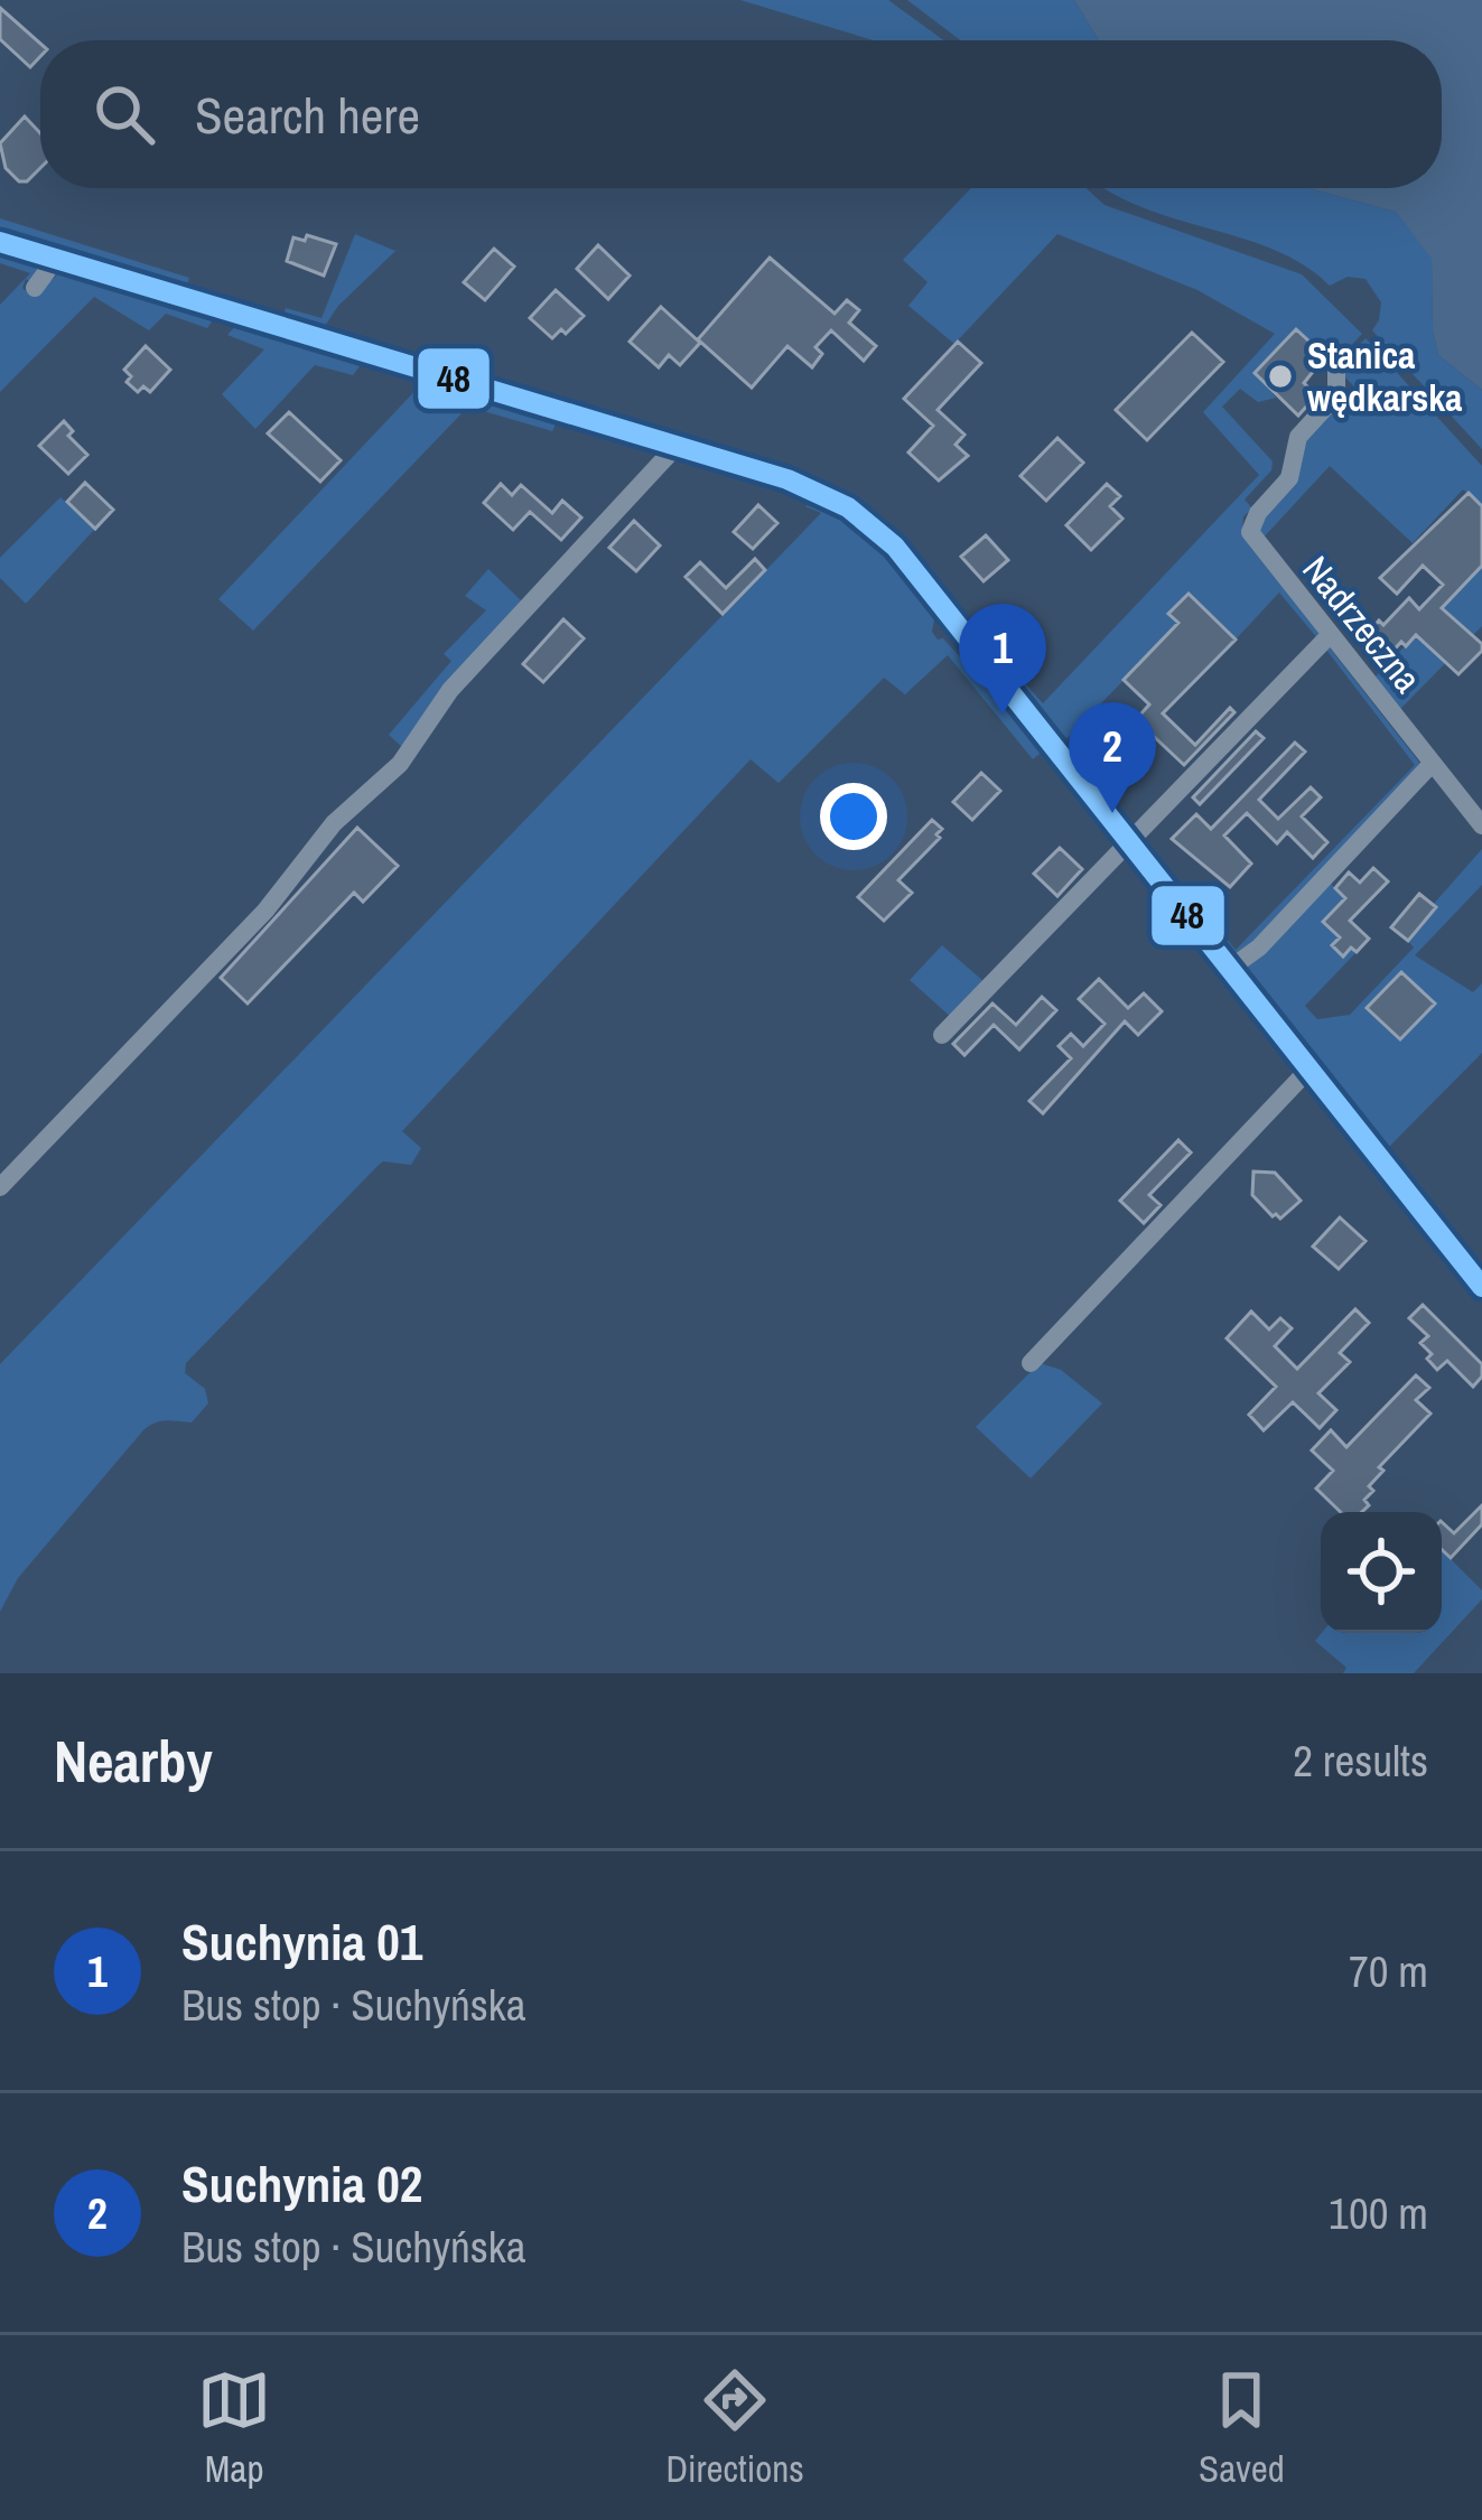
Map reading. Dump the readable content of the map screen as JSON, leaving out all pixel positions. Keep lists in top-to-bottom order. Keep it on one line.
{"streets":{"street":["Nadrzeczna"]},"places":["Stanica wędkarska"],"lines":["transit line 48"],"page":{"search":"Search here","pins":["1","2"],"heading":["Nearby","2 results"],"list":[{"mark":"1","name":"Suchynia 01","note":"Bus stop · Suchyńska","value":"70 m"},{"mark":"2","name":"Suchynia 02","note":"Bus stop · Suchyńska","value":"100 m"}],"nav":["Map","Directions","Saved"]}}
